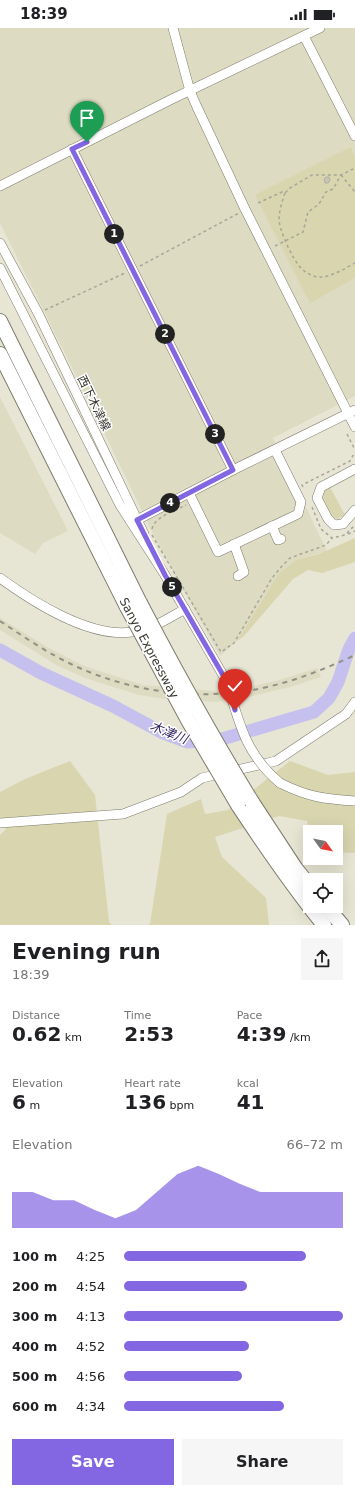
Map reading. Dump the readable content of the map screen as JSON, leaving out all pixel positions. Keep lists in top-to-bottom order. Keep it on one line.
{"streets":{"highway":["Sanyo Expressway"],"street":["西下木津線"]},"water":["木津川"],"north":"bottom right","page":{"status":"18:39","pins":["1","2","3","4","5"],"heading":["Evening run","18:39"],"stats":[["Distance","0.62 km"],["Time","2:53"],["Pace","4:39 /km"],["Elevation","6 m"],["Heart rate","136 bpm"],["kcal","41"]],"chart":["Elevation","66–72 m"],"list":[{"name":"100 m","note":"4:25"},{"name":"200 m","note":"4:54"},{"name":"300 m","note":"4:13"},{"name":"400 m","note":"4:52"},{"name":"500 m","note":"4:56"},{"name":"600 m","note":"4:34"}],"buttons":["Save","Share"]}}
